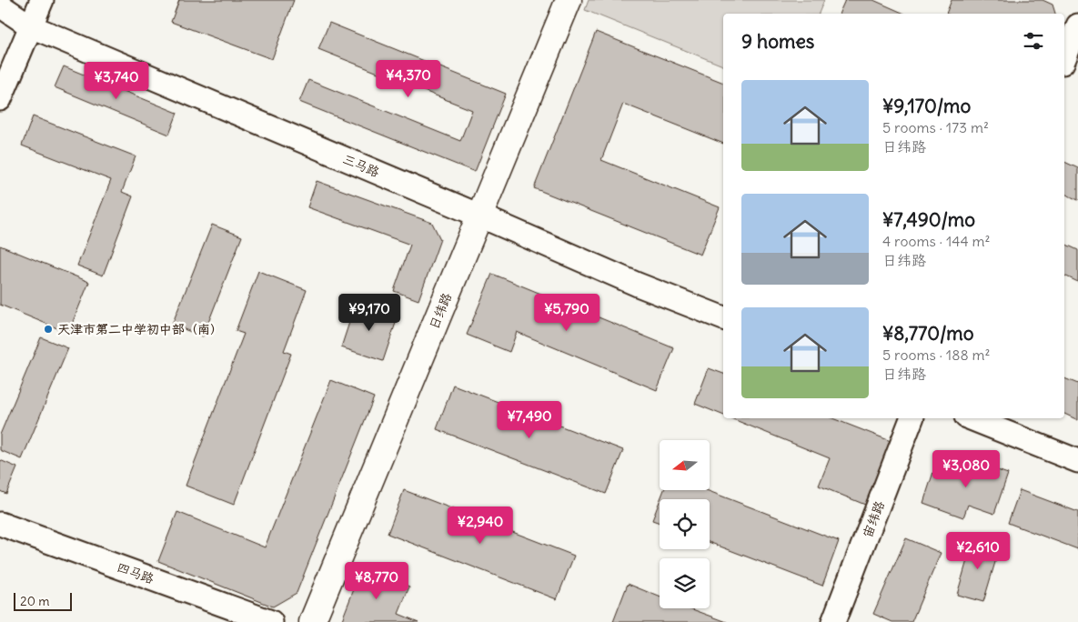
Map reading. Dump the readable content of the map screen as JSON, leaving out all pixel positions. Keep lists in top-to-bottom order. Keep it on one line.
{"streets":{"main road":["日纬路"],"street":["三马路","宙纬路","四马路"]},"crossings":[["三马路","日纬路"]],"places":["天津市第二中学初中部（南）"],"scale_bar":"20 m","north":"left","page":{"heading":"9 homes","price":["¥4,370","¥3,740","¥9,170","¥5,790","¥7,490","¥3,080","¥2,940","¥2,610","¥8,770"],"list":[{"name":"¥9,170/mo","note":"5 rooms · 173 m² · 日纬路"},{"name":"¥7,490/mo","note":"4 rooms · 144 m² · 日纬路"},{"name":"¥8,770/mo","note":"5 rooms · 188 m² · 日纬路"}],"scale":"20 m"}}
